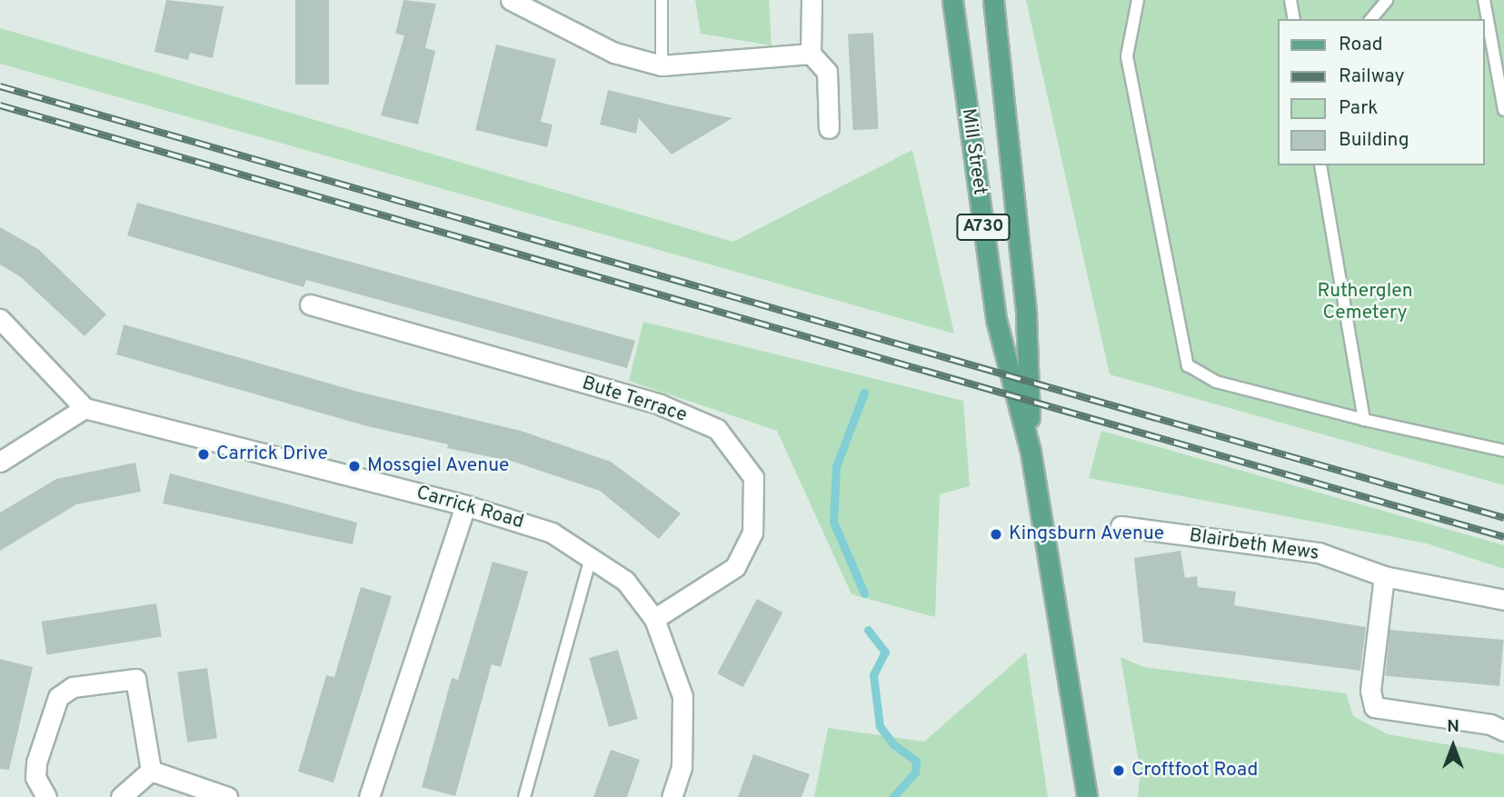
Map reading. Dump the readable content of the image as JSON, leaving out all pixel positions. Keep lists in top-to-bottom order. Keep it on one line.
{"streets":{"main road":["Mill Street","A730"],"street":["Bute Terrace","Carrick Road","Blairbeth Mews"]},"crossings":[["Bute Terrace","Carrick Road"]],"parks":["Rutherglen Cemetery"],"places":["Carrick Drive","Mossgiel Avenue","Kingsburn Avenue","Croftfoot Road"],"legend":["Road","Railway","Park","Building"],"north":"top"}
